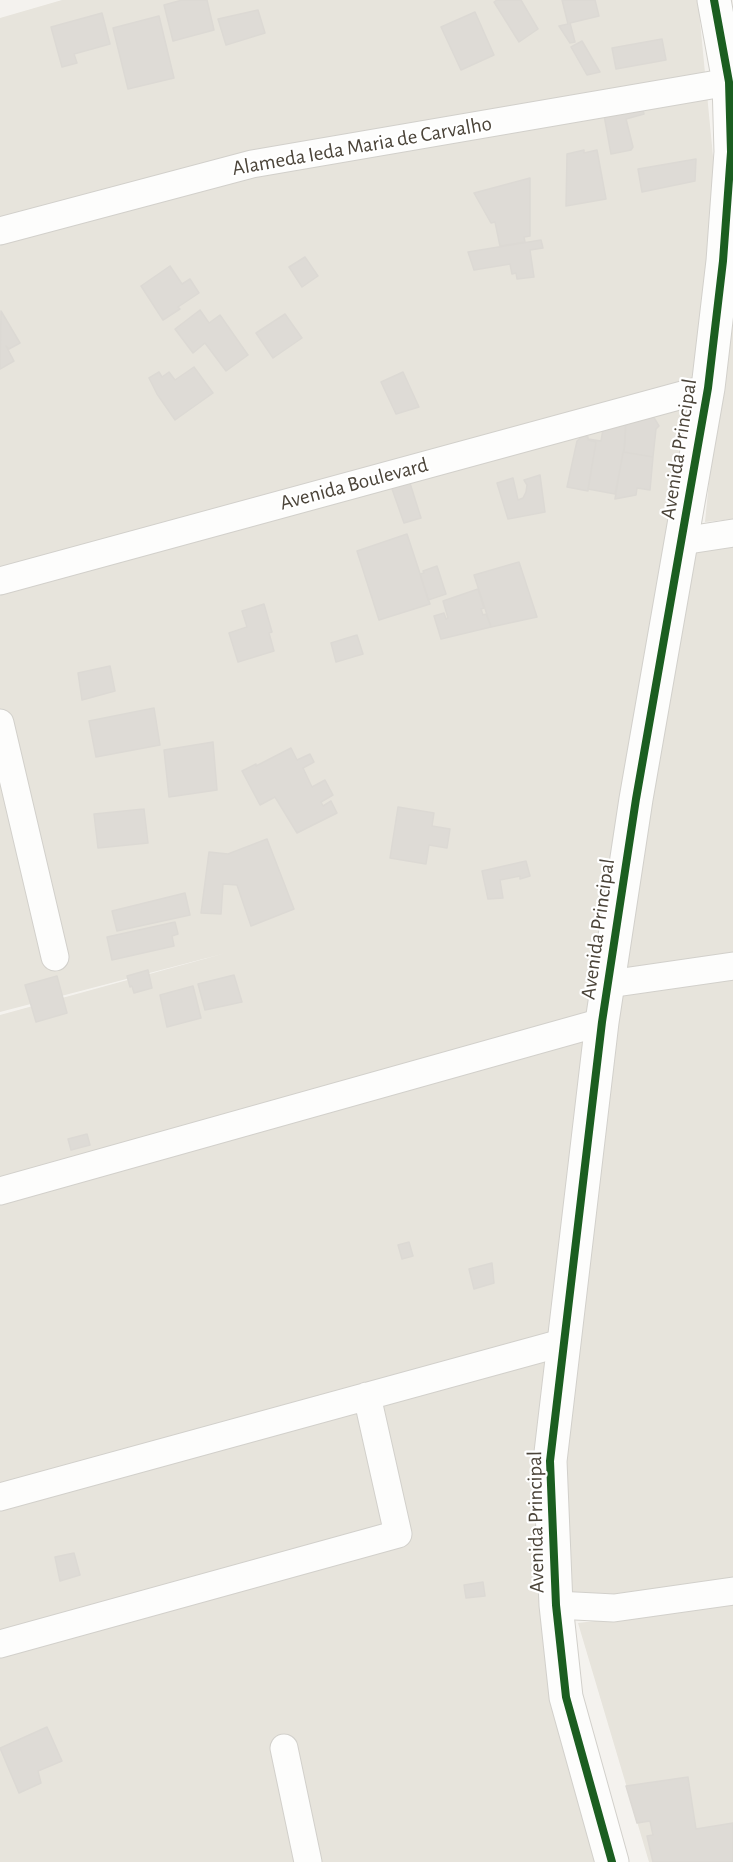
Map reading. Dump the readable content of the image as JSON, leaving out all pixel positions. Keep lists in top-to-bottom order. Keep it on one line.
{"streets":{"street":["Alameda Ieda Maria de Carvalho","Avenida Principal","Avenida Boulevard"]},"crossings":[["Alameda Ieda Maria de Carvalho","Avenida Principal"],["Avenida Principal","Avenida Boulevard"]]}
